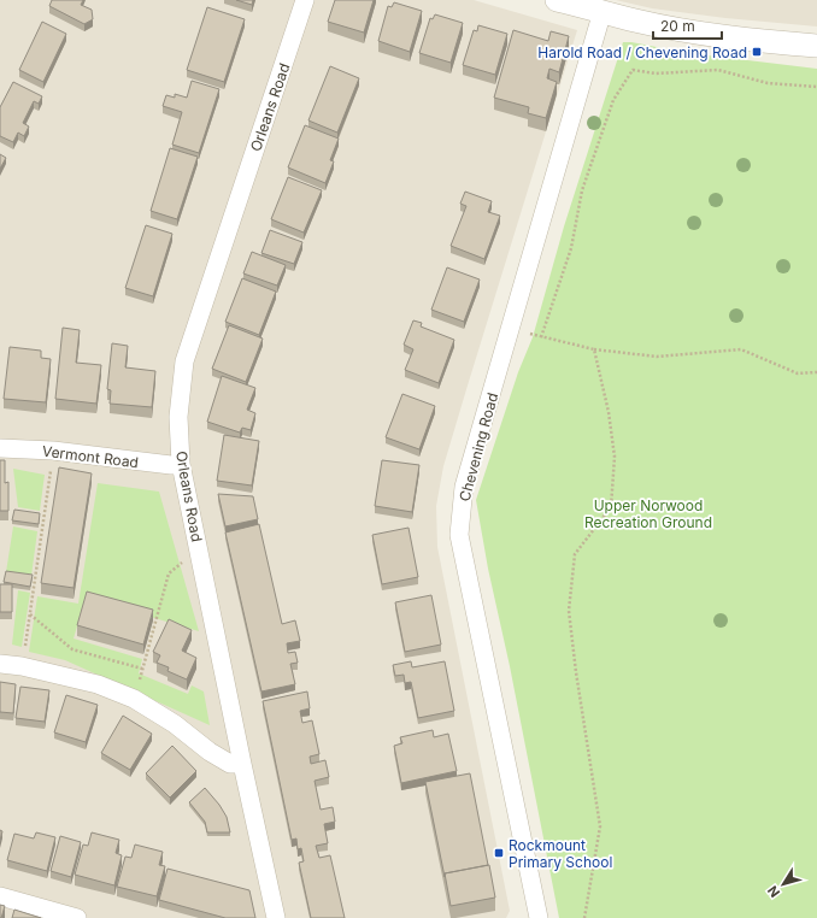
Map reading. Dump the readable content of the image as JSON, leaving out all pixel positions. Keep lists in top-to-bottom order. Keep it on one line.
{"streets":{"street":["Orleans Road","Chevening Road","Vermont Road"]},"crossings":[["Orleans Road","Vermont Road"]],"parks":["Upper Norwood Recreation Ground"],"places":{"transit":["Harold Road / Chevening Road","Rockmount Primary School"]},"scale_bar":"20 m","north":"bottom left"}
